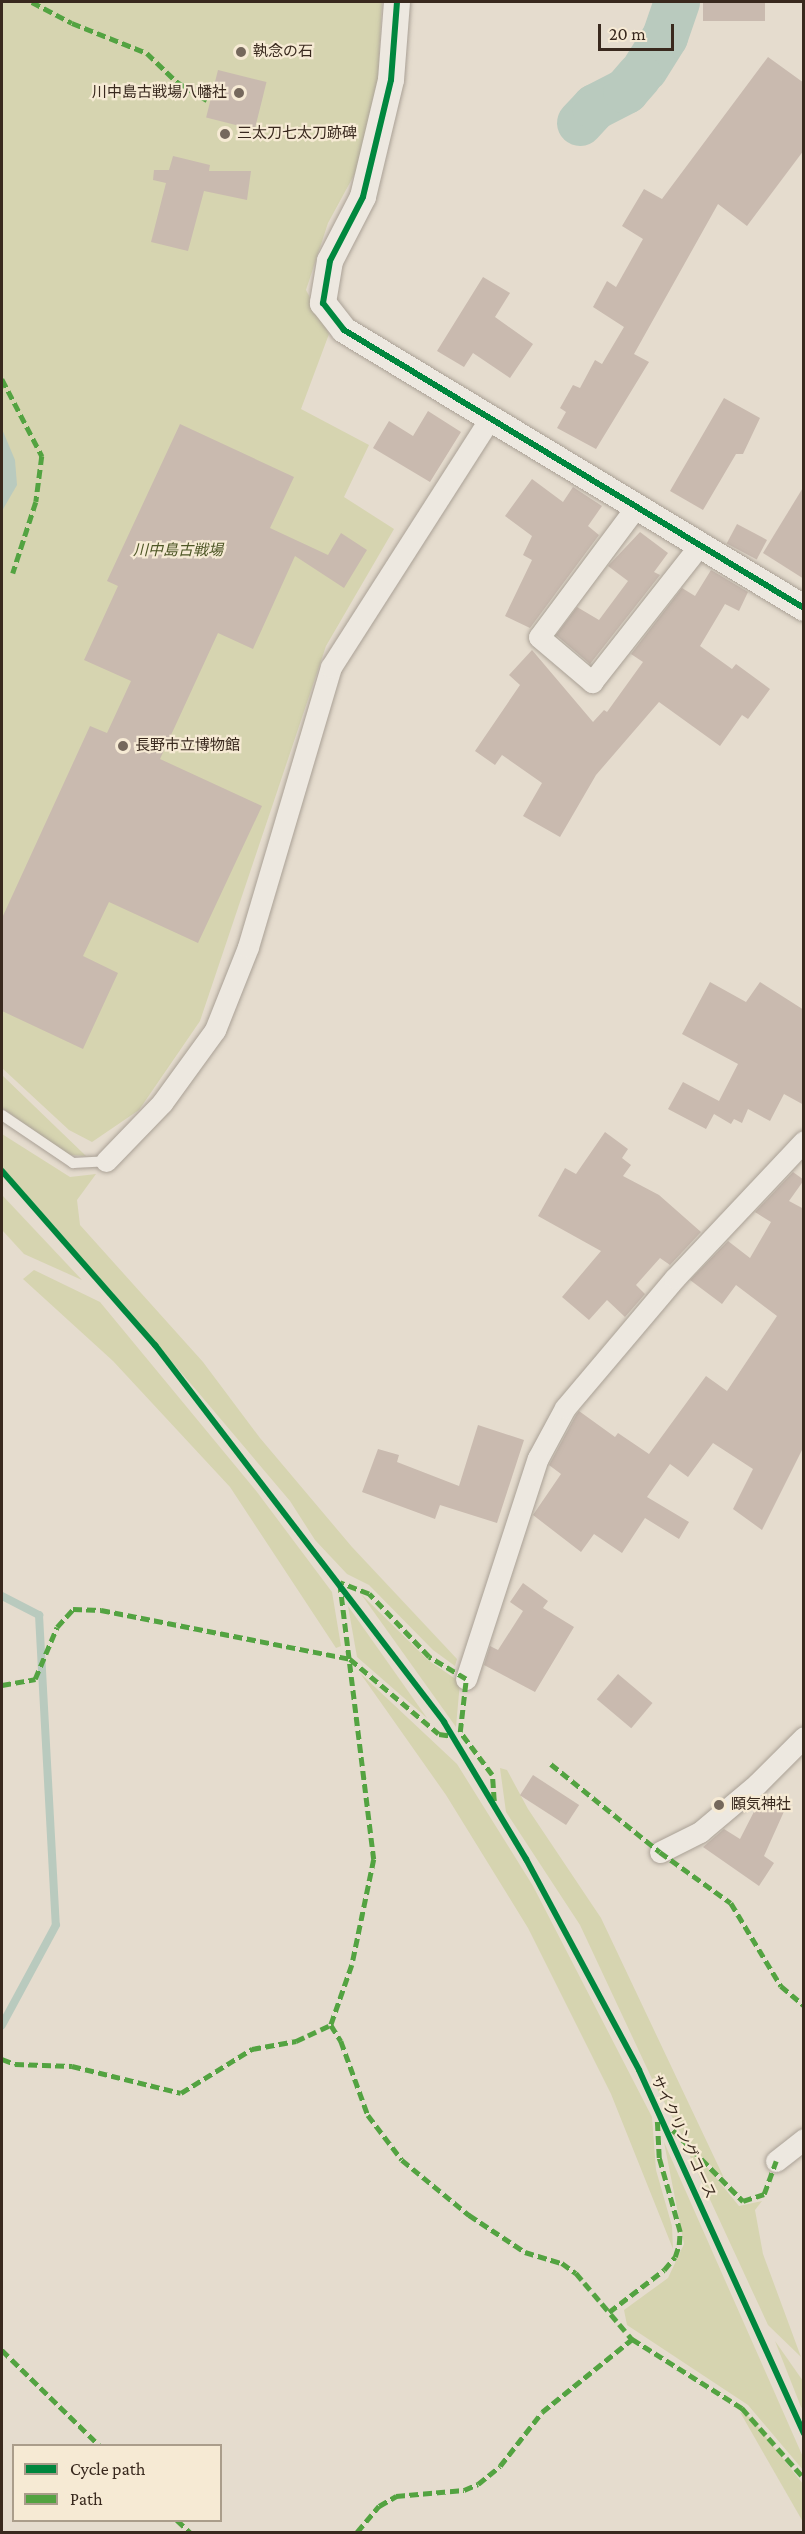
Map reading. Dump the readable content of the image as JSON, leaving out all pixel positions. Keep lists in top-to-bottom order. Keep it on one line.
{"streets":{"cycle path":["サイクリングコース"]},"parks":["川中島古戦場"],"places":["執念の石","川中島古戦場八幡社","三太刀七太刀跡碑","長野市立博物館","頥気神社"],"legend":["Cycle path","Path"],"scale_bar":"20 m"}
